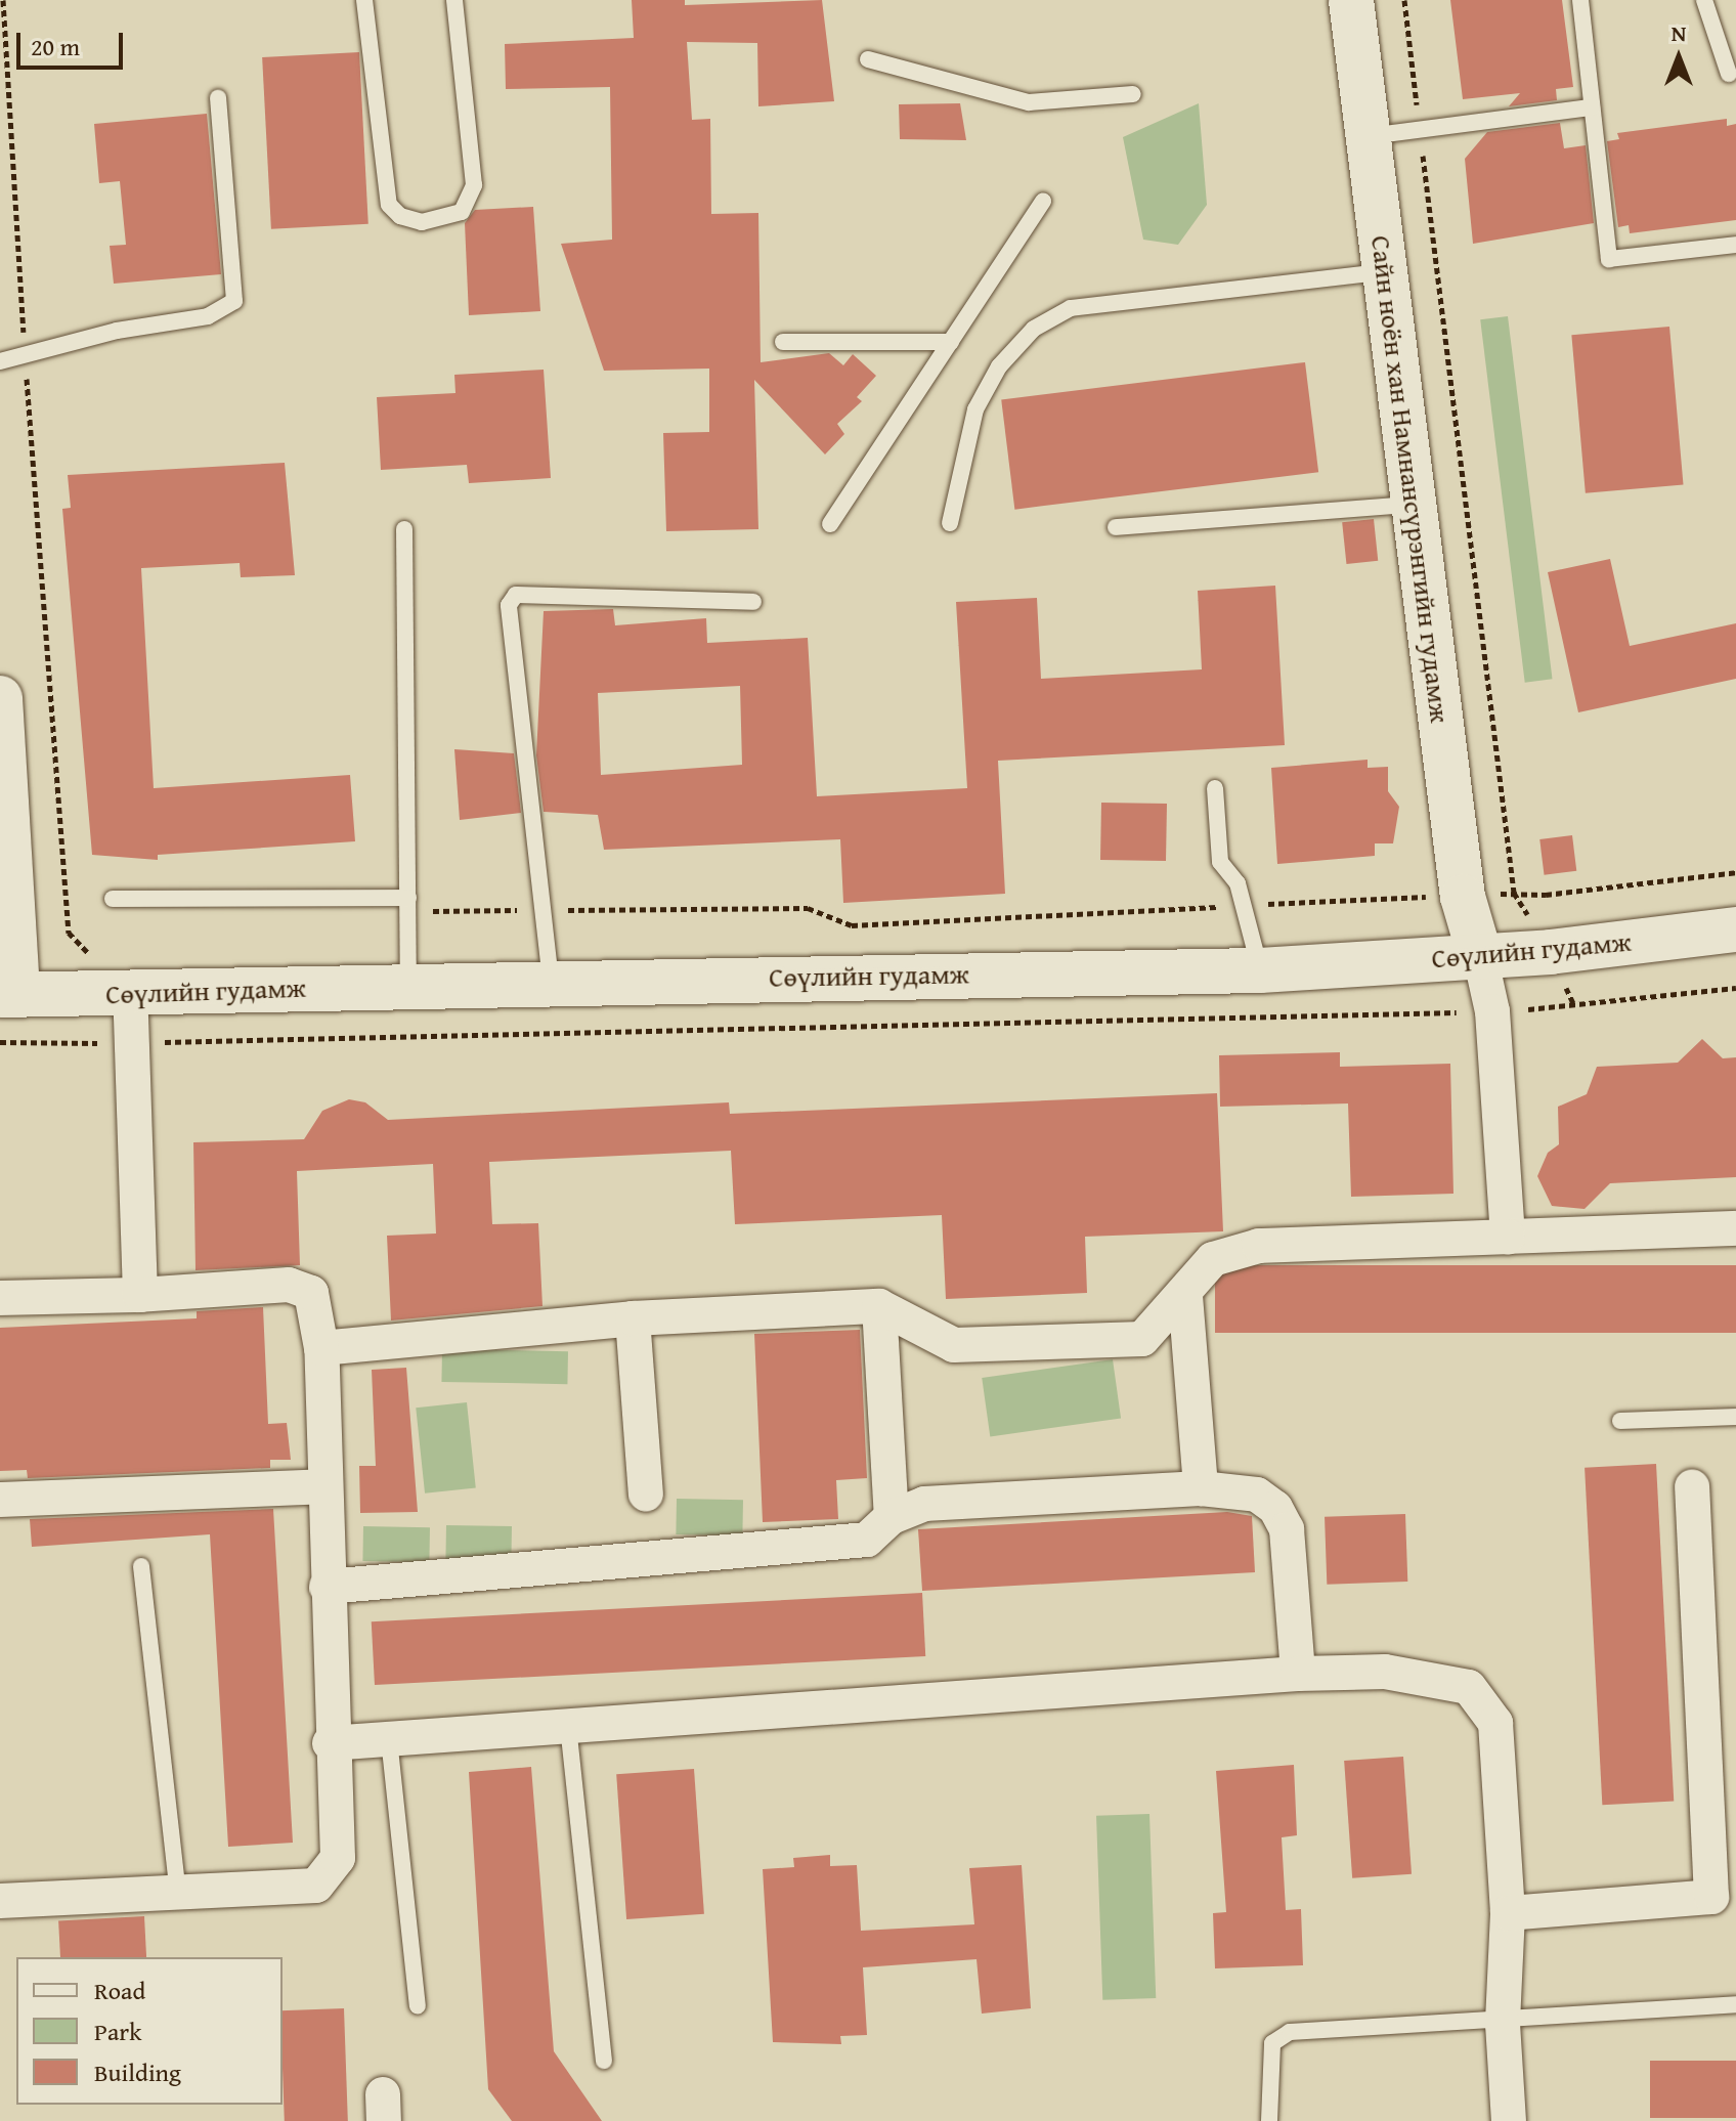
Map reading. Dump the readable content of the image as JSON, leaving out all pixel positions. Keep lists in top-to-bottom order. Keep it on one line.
{"streets":{"main road":["Сайн ноён хан Намнансүрэнгийн гудамж","Сөүлийн гудамж"]},"crossings":[["Сайн ноён хан Намнансүрэнгийн гудамж","Сөүлийн гудамж"]],"legend":["Road","Park","Building"],"scale_bar":"20 m","north":"top"}
